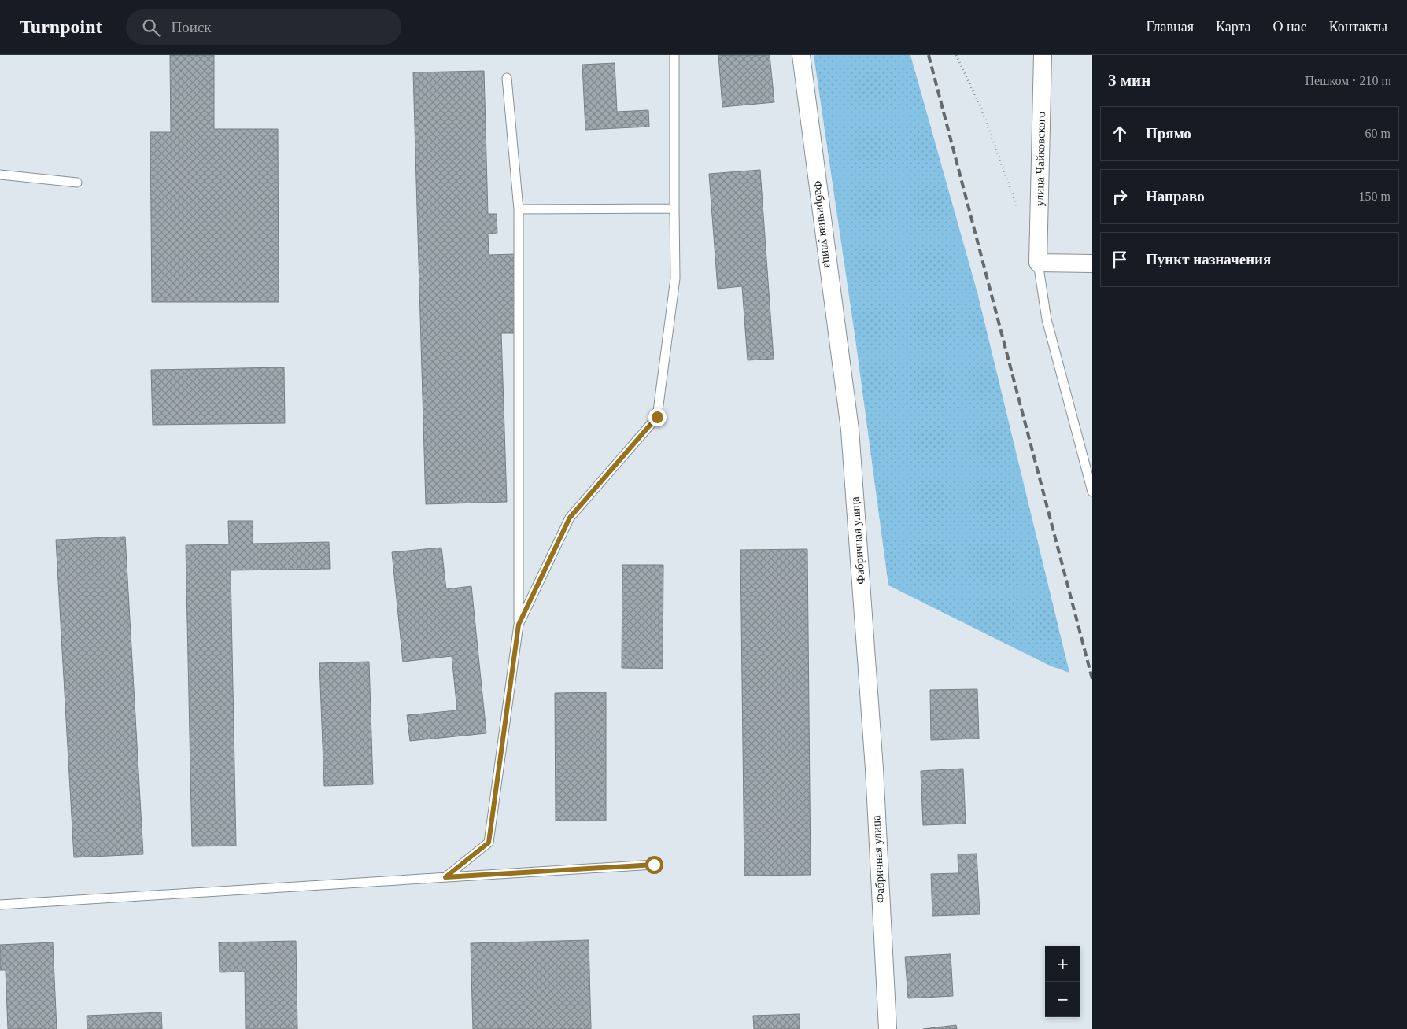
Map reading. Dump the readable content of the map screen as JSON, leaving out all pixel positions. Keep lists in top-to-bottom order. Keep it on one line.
{"streets":{"street":["улица Чайковского","Фабричная улица"]},"page":{"header":"Turnpoint","search":"Поиск","nav":["Главная","Карта","О нас","Контакты"],"heading":["3 мин","Пешком · 210 m"],"list":[["Прямо","60 m"],["Направо","150 m"],"Пункт назначения"],"map_buttons":["+","−"]}}
